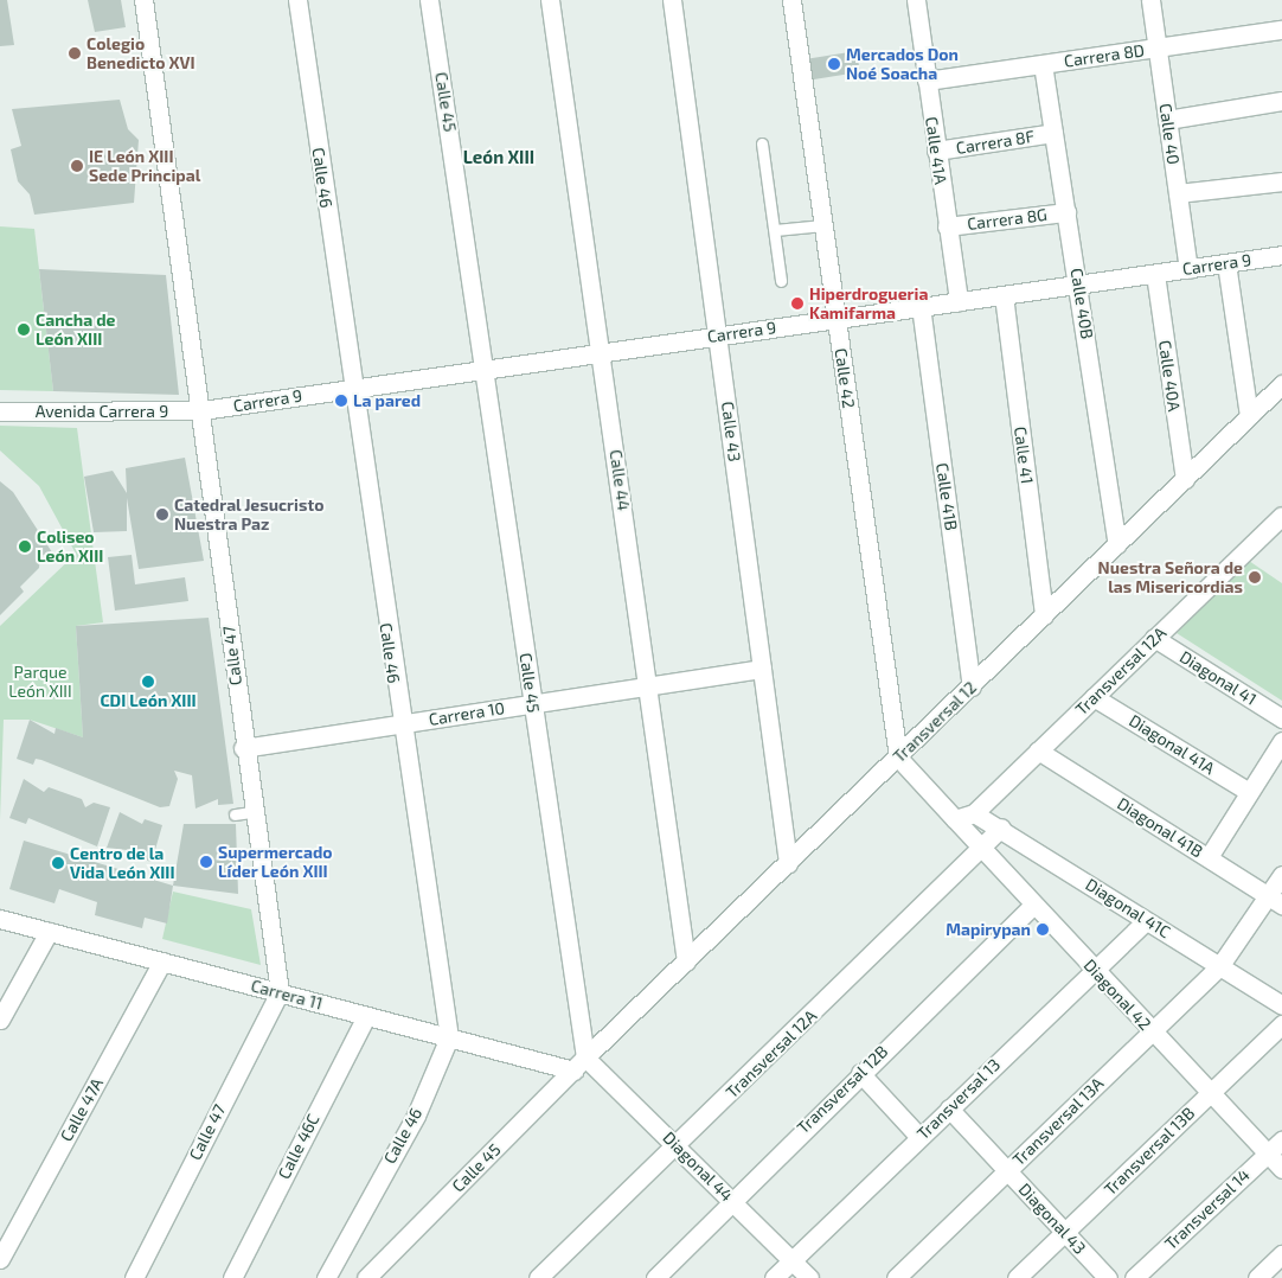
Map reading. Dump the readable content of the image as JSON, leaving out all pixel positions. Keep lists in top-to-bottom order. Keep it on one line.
{"streets":{"street":["Carrera 8D","Calle 45","Calle 40","Carrera 8F","Calle 41A","Calle 46","Carrera 8G","Carrera 9","Calle 40B","Calle 40A","Calle 42","Avenida Carrera 9","Calle 43","Calle 41","Calle 44","Calle 41B","Calle 47","Transversal 12A","Diagonal 41","Carrera 10","Transversal 12","Diagonal 41A","Diagonal 41B","Diagonal 41C","Carrera 11","Diagonal 42","Transversal 12B","Transversal 13","Calle 47A","Transversal 13A","Calle 46C","Transversal 13B","Diagonal 44","Transversal 14","Diagonal 43"]},"crossings":[["Carrera 8D","Calle 40"],["Carrera 8D","Calle 41A"],["Carrera 8D","Calle 40B"],["Calle 45","Carrera 9"],["Calle 45","Carrera 10"],["Calle 45","Transversal 12"],["Calle 45","Carrera 11"],["Calle 45","Diagonal 44"],["Calle 40","Carrera 9"],["Carrera 8F","Calle 41A"],["Carrera 8F","Calle 40B"],["Calle 41A","Carrera 8G"],["Calle 41A","Carrera 9"],["Calle 46","Carrera 9"],["Calle 46","Carrera 10"],["Calle 46","Carrera 11"],["Carrera 8G","Calle 40B"],["Carrera 9","Calle 40B"],["Carrera 9","Calle 40A"],["Carrera 9","Calle 42"],["Carrera 9","Avenida Carrera 9"],["Carrera 9","Calle 43"],["Carrera 9","Calle 41"],["Carrera 9","Calle 44"],["Carrera 9","Calle 41B"],["Carrera 9","Calle 47"],["Calle 40B","Transversal 12"],["Calle 40A","Transversal 12"],["Calle 42","Transversal 12"],["Avenida Carrera 9","Calle 47"],["Calle 43","Carrera 10"],["Calle 43","Transversal 12"],["Calle 41","Transversal 12"],["Calle 44","Carrera 10"],["Calle 44","Transversal 12"],["Calle 41B","Transversal 12"],["Calle 47","Carrera 10"],["Calle 47","Carrera 11"],["Transversal 12A","Diagonal 41"],["Transversal 12A","Diagonal 41A"],["Transversal 12A","Diagonal 41B"],["Transversal 12A","Diagonal 41C"],["Transversal 12A","Diagonal 42"],["Transversal 12A","Diagonal 44"],["Transversal 12","Diagonal 44"],["Diagonal 41C","Transversal 13"],["Diagonal 41C","Transversal 13A"],["Carrera 11","Calle 47A"],["Carrera 11","Calle 46C"],["Diagonal 42","Transversal 12B"],["Diagonal 42","Transversal 13"],["Diagonal 42","Transversal 13A"],["Diagonal 42","Transversal 13B"],["Diagonal 42","Transversal 14"],["Transversal 12B","Diagonal 44"],["Transversal 13","Diagonal 44"],["Transversal 13","Diagonal 43"],["Transversal 13A","Diagonal 43"],["Transversal 13B","Diagonal 43"]],"districts":["León XIII"],"parks":["Parque León XIII"],"places":["Colegio Benedicto XVI","Mercados Don Noé Soacha","IE León XIII Sede Principal","Hiperdrogueria Kamifarma","Cancha de León XIII","La pared","Catedral Jesucristo Nuestra Paz","Coliseo León XIII","Nuestra Señora de las Misericordias","CDI León XIII","Supermercado Líder León XIII","Centro de la Vida León XIII","Mapirypan"]}
